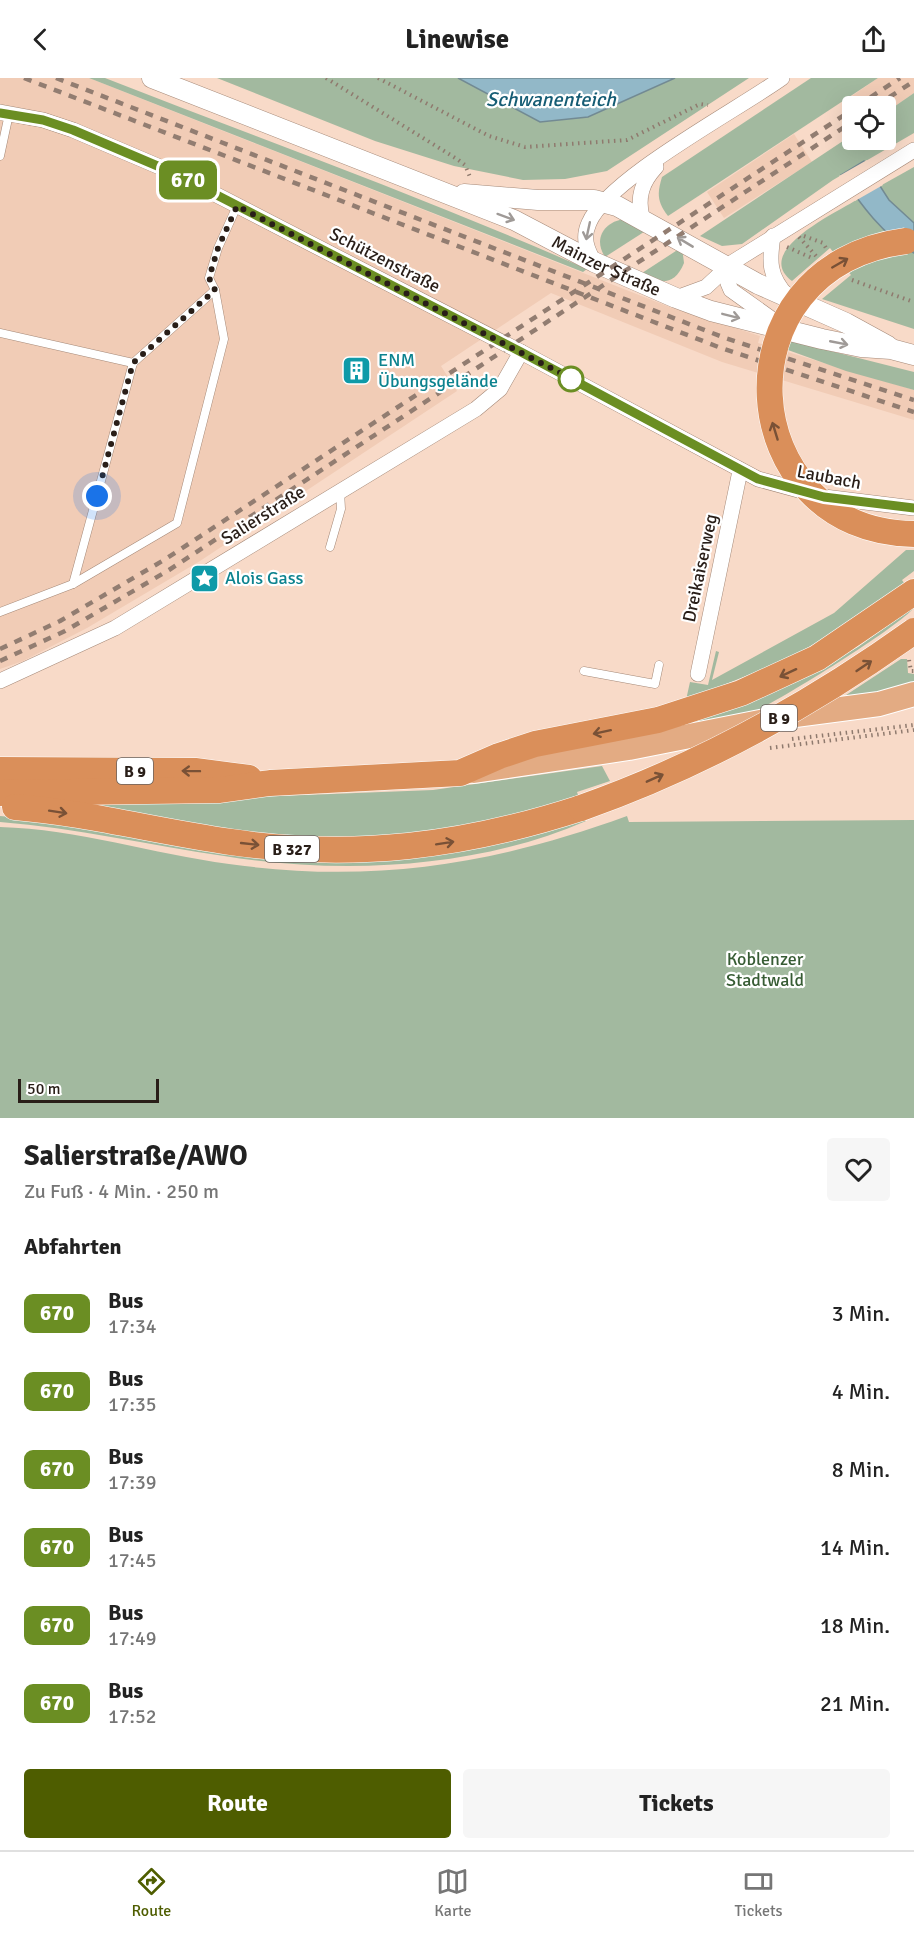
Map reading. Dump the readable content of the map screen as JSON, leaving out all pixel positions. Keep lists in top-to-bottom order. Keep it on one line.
{"streets":{"highway":["B 9","B 327"],"street":["Schützenstraße","Mainzer Straße","Laubach","Salierstraße","Dreikaiserweg"]},"crossings":[["Schützenstraße","Laubach"],["Schützenstraße","Salierstraße"],["Schützenstraße","Dreikaiserweg"],["Laubach","Dreikaiserweg"]],"water":["Schwanenteich"],"parks":["Koblenzer Stadtwald"],"places":{"building":["ENM Übungsgelände"],"place":["Alois Gass"]},"lines":["bus line 670"],"scale_bar":"50 m","page":{"header":"Linewise","on_map":"670","scale":"50 m","heading":[["Salierstraße/AWO","Zu Fuß · 4 Min. · 250 m"],"Abfahrten"],"list":[{"mark":"670","name":"Bus","note":"17:34","value":"3 Min."},{"mark":"670","name":"Bus","note":"17:35","value":"4 Min."},{"mark":"670","name":"Bus","note":"17:39","value":"8 Min."},{"mark":"670","name":"Bus","note":"17:45","value":"14 Min."},{"mark":"670","name":"Bus","note":"17:49","value":"18 Min."},{"mark":"670","name":"Bus","note":"17:52","value":"21 Min."}],"buttons":["Route","Tickets"],"tabs":["Route","Karte","Tickets"]}}
